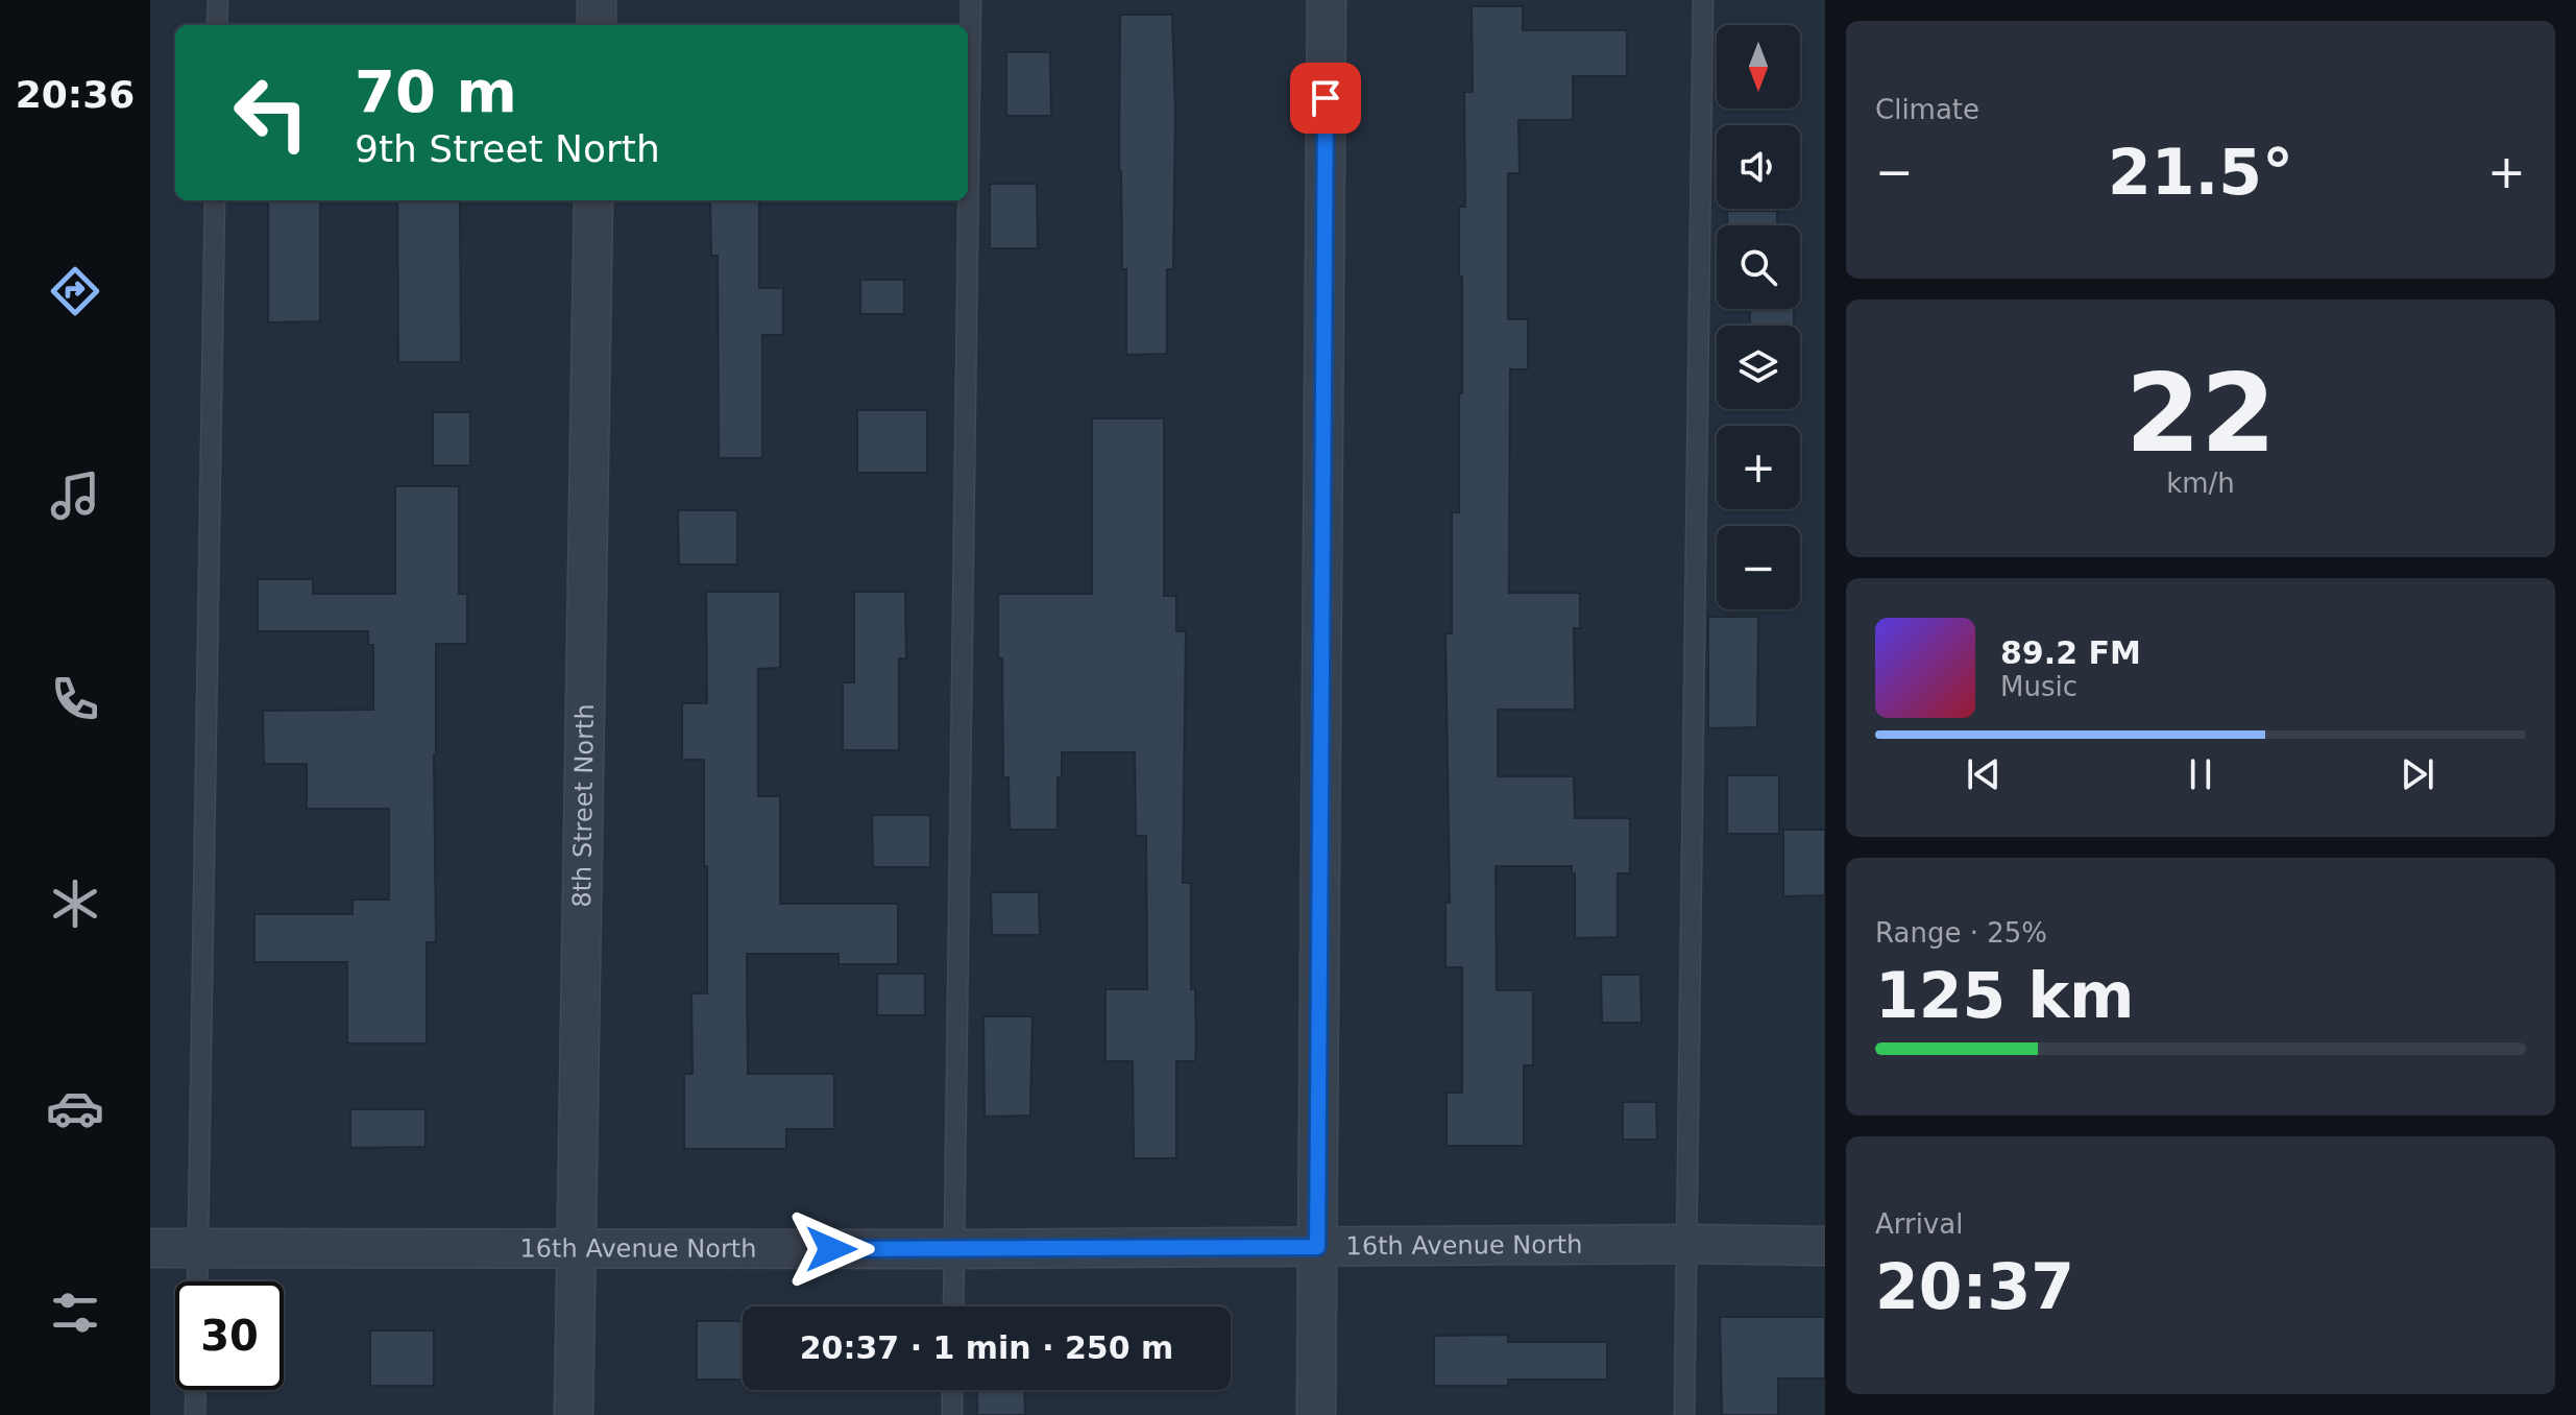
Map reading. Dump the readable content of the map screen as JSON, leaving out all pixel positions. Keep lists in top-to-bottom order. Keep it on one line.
{"streets":{"street":["8th Street North","16th Avenue North"]},"crossings":[["8th Street North","16th Avenue North"]],"north":"bottom","page":{"tabs":"20:36","tile":["Climate",["22","km/h"],["Range · 25%","125 km"],["Arrival","20:37"]],"map_buttons":["+","−"],"turn":["70 m","9th Street North"],"heat":["−","21.5°","+"],"song":["89.2 FM","Music"],"limit":"30","trip":"20:37 · 1 min · 250 m"}}
